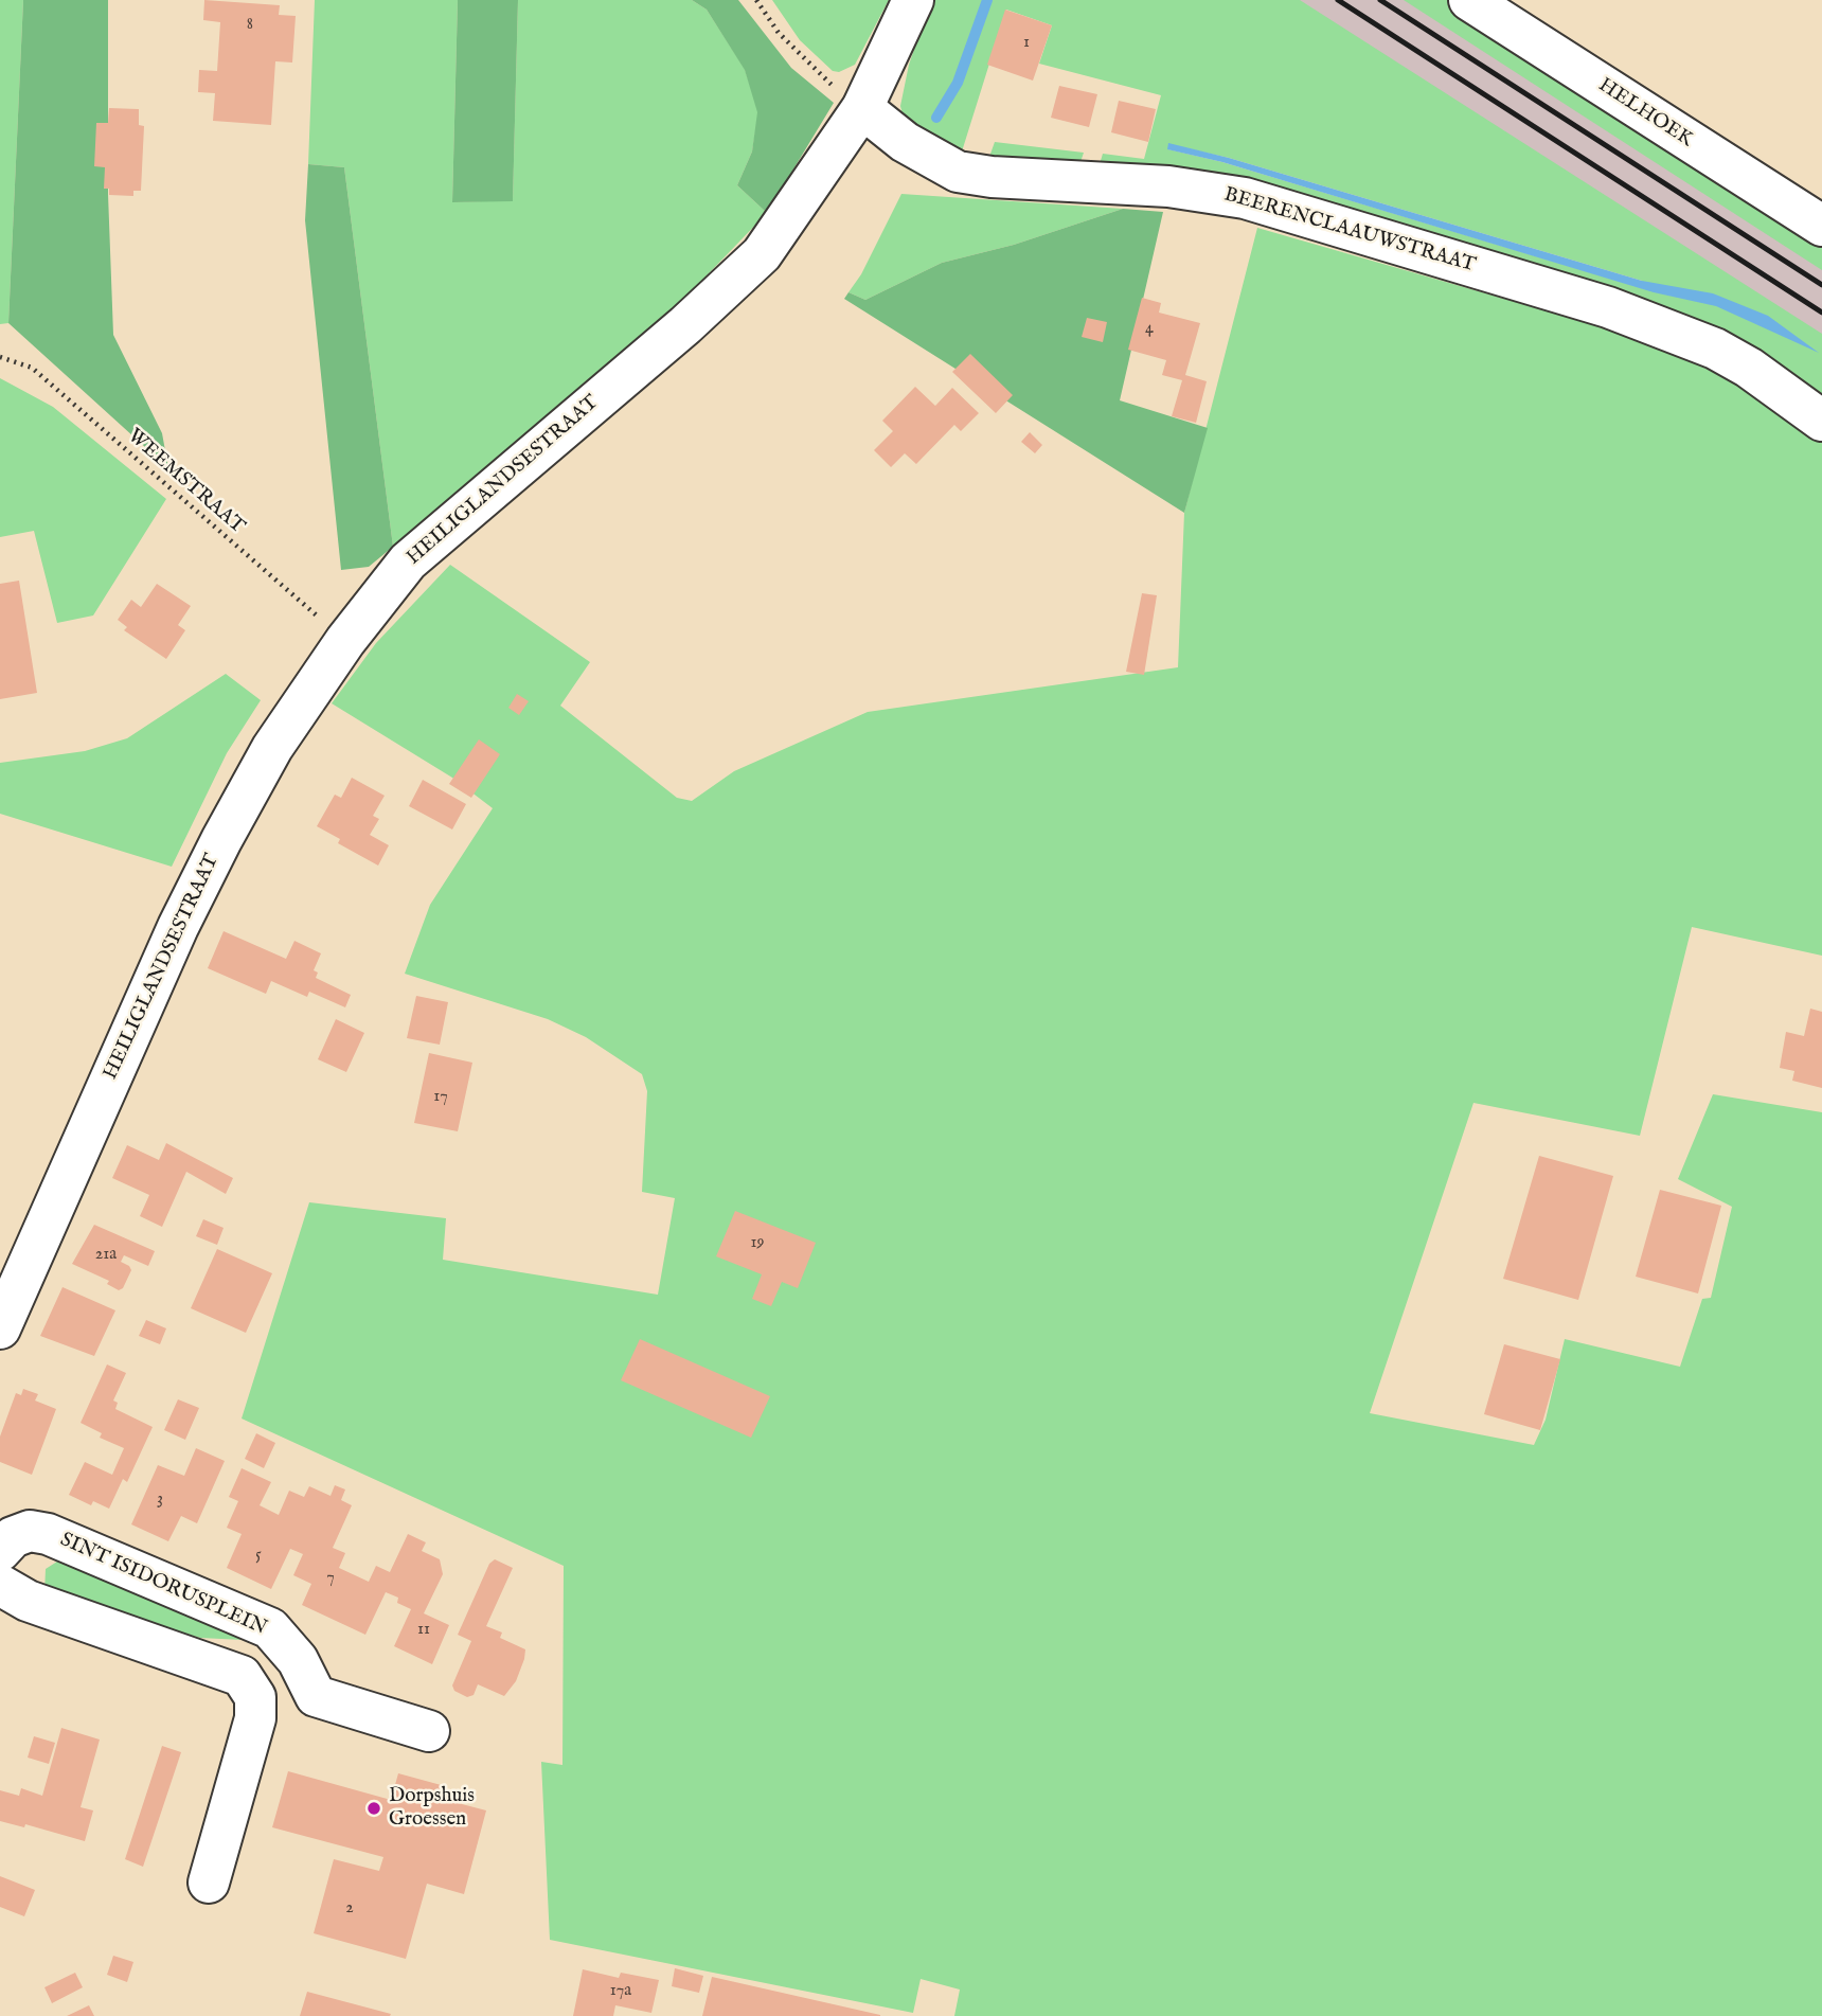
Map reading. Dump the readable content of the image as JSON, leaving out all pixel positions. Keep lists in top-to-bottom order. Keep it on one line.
{"streets":{"street":["HELHOEK","BEERENCLAAUWSTRAAT","HEILIGLANDSESTRAAT","SINT ISIDORUSPLEIN"],"path":["WEEMSTRAAT"]},"crossings":[["BEERENCLAAUWSTRAAT","HEILIGLANDSESTRAAT"],["HEILIGLANDSESTRAAT","WEEMSTRAAT"]],"places":["Dorpshuis Groessen"],"house_numbers":["8","1","4","17","19","21a","3","5","7","11","2","17a"]}
